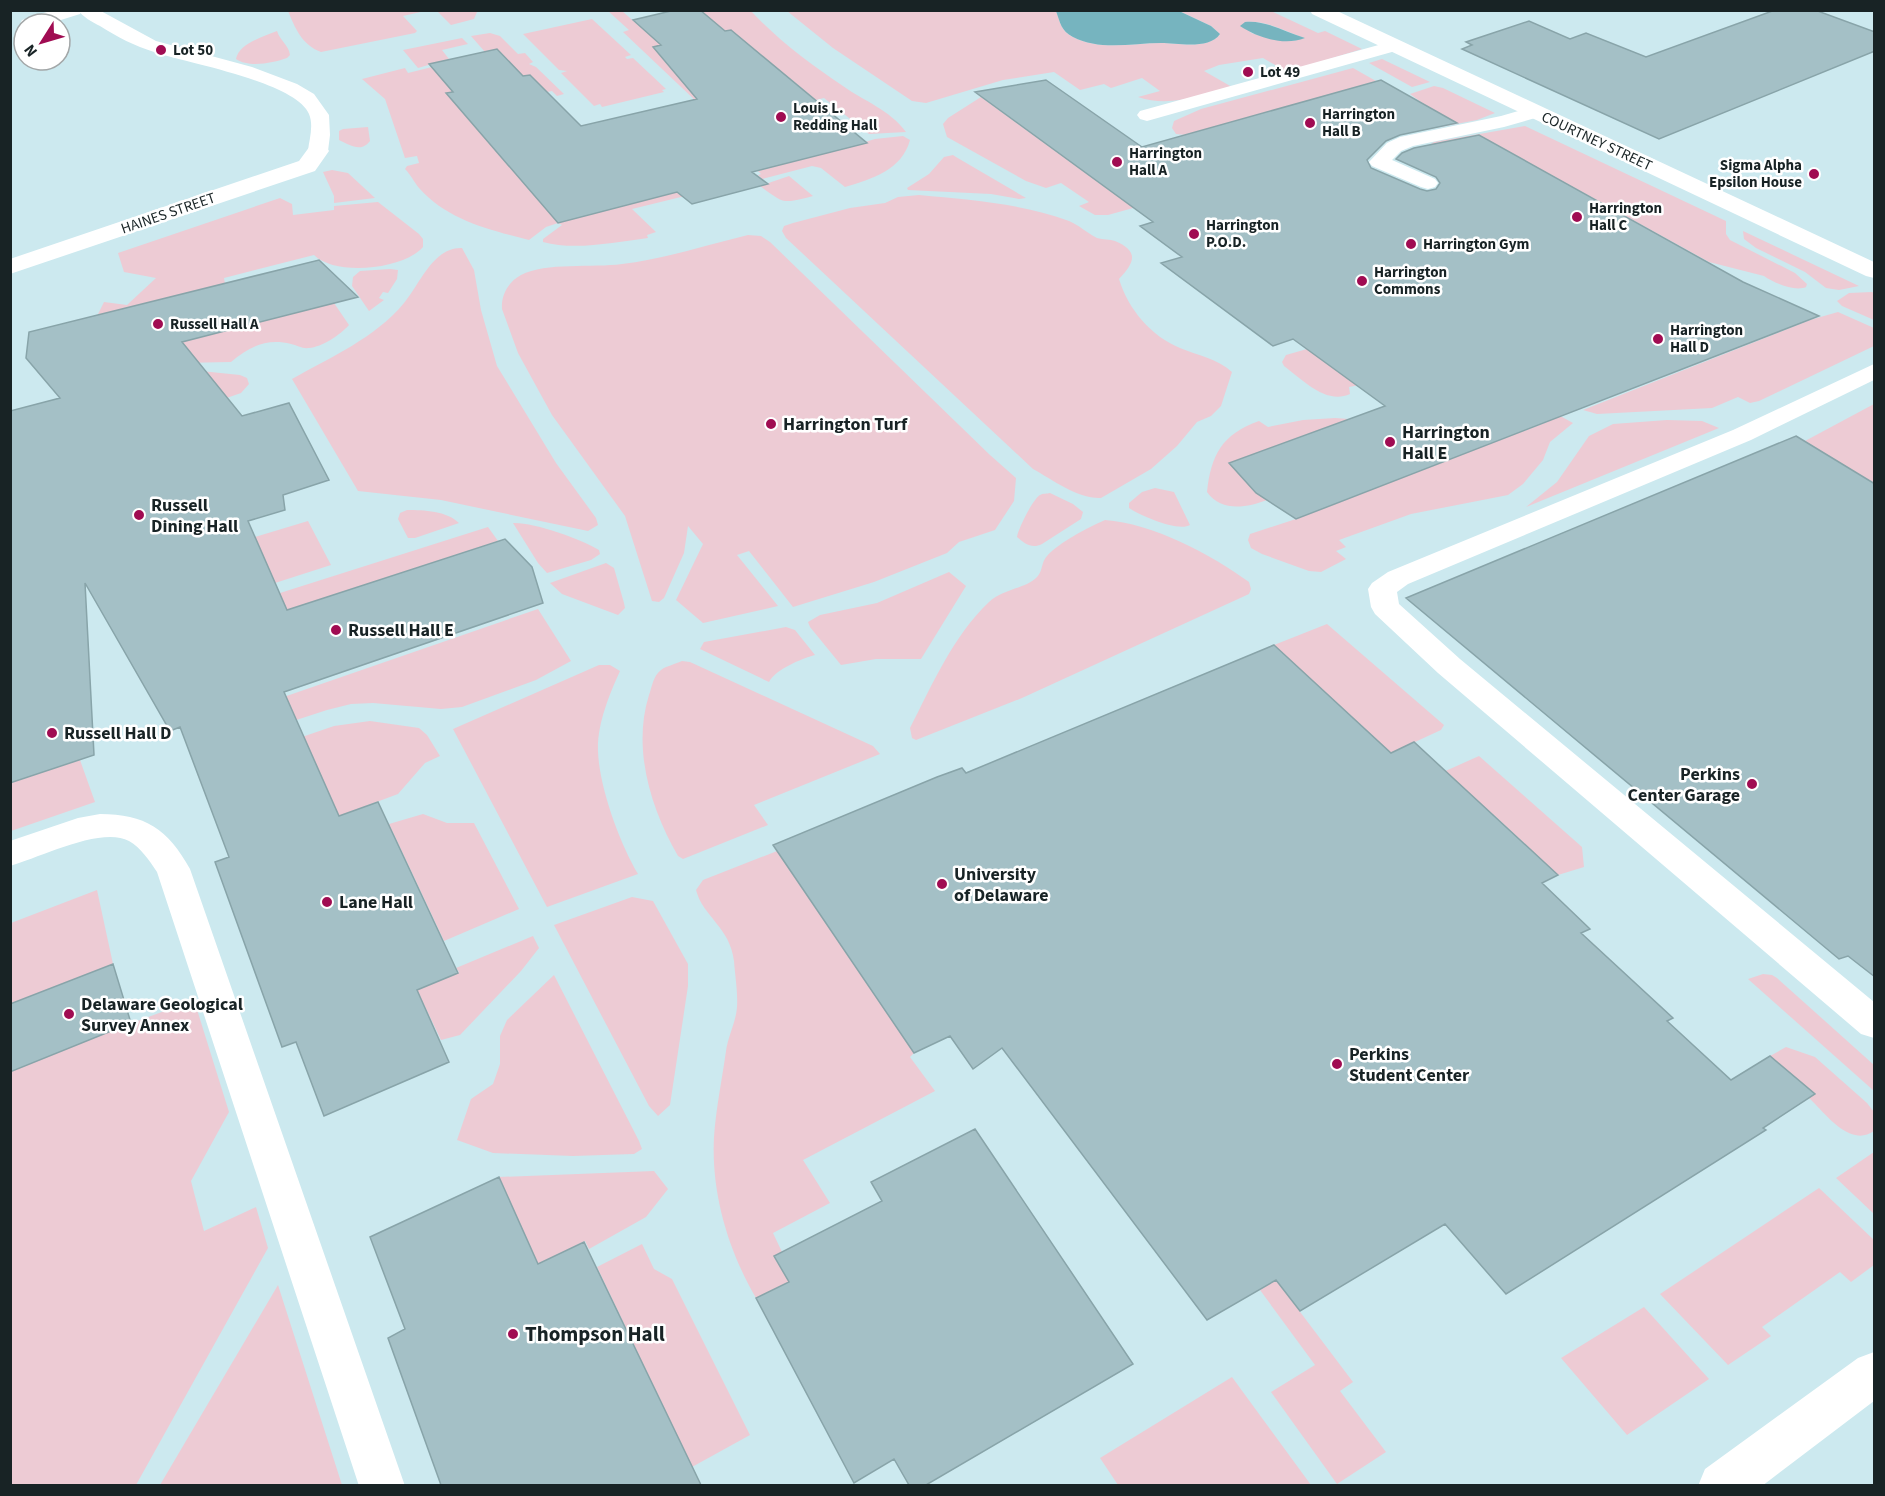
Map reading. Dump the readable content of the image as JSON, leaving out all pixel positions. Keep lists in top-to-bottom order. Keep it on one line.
{"streets":{"street":["COURTNEY STREET","HAINES STREET"]},"places":["Lot 50","Lot 49","Louis L. Redding Hall","Harrington Hall B","Harrington Hall A","Sigma Alpha Epsilon House","Harrington Hall C","Harrington P.O.D.","Harrington Gym","Harrington Commons","Russell Hall A","Harrington Hall D","Harrington Turf","Harrington Hall E","Russell Dining Hall","Russell Hall E","Russell Hall D","Perkins Center Garage","University of Delaware","Lane Hall","Delaware Geological Survey Annex","Perkins Student Center","Thompson Hall"],"north":"bottom left"}
